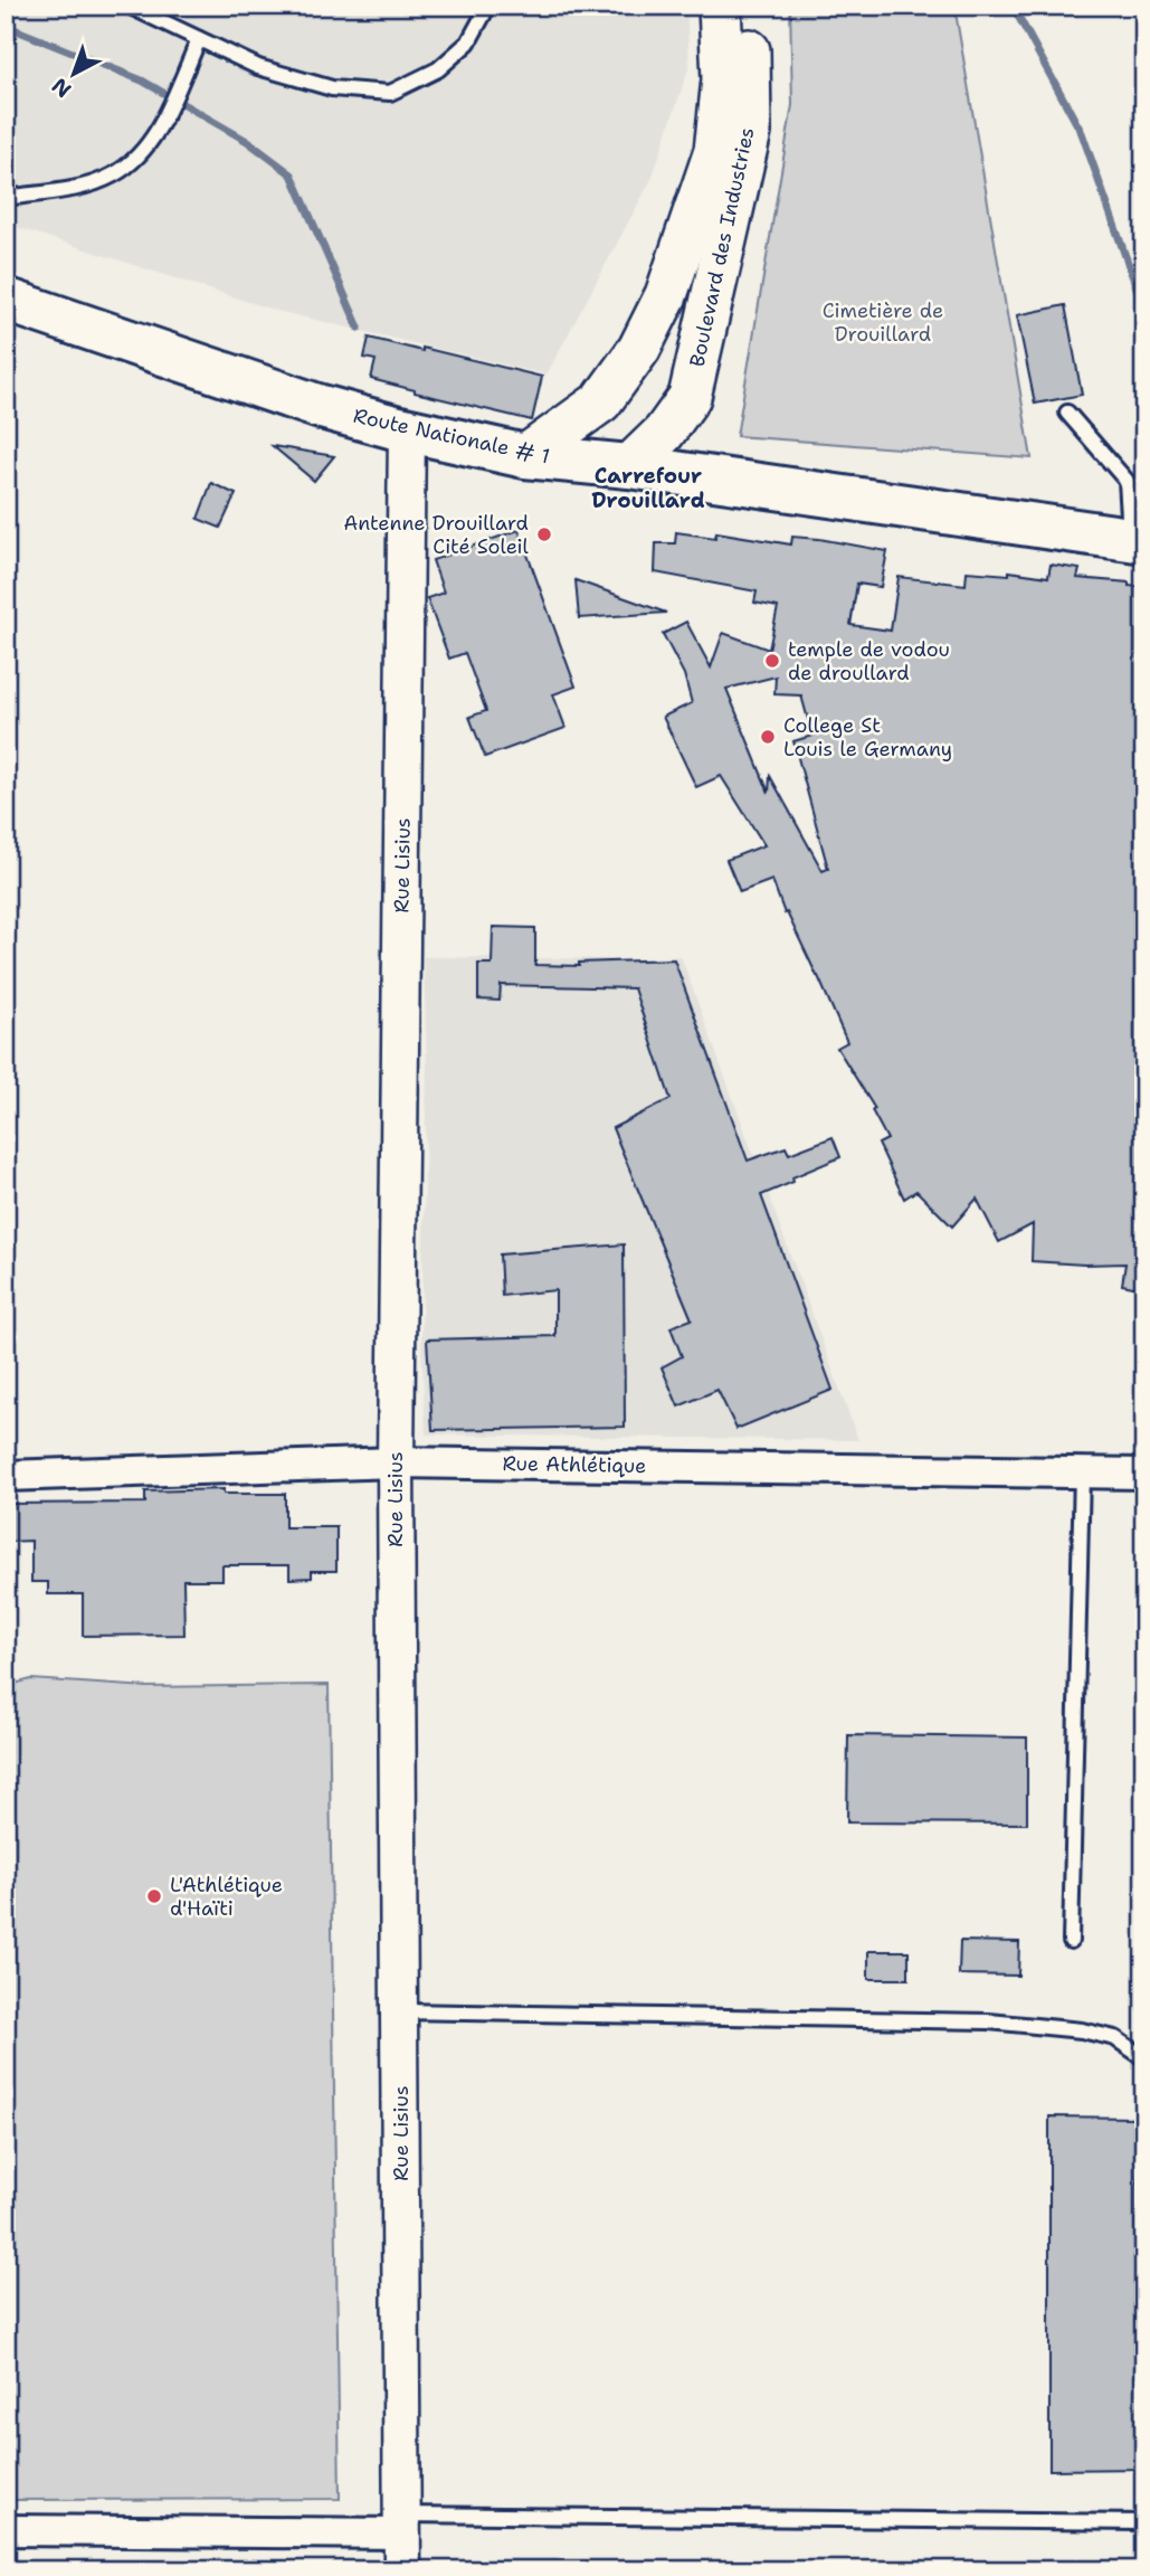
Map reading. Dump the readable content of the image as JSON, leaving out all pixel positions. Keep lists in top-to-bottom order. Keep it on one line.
{"streets":{"main road":["Boulevard des Industries","Route Nationale # 1"],"street":["Rue Lisius","Rue Athlétique"]},"crossings":[["Boulevard des Industries","Route Nationale # 1"],["Route Nationale # 1","Rue Lisius"],["Rue Lisius","Rue Athlétique"]],"districts":["Carrefour Drouillard"],"parks":["Cimetière de Drouillard"],"places":["Antenne Drouillard Cité Soleil","temple de vodou de droullard","College St Louis le Germany","L'Athlétique d'Haïti"],"north":"bottom left"}
